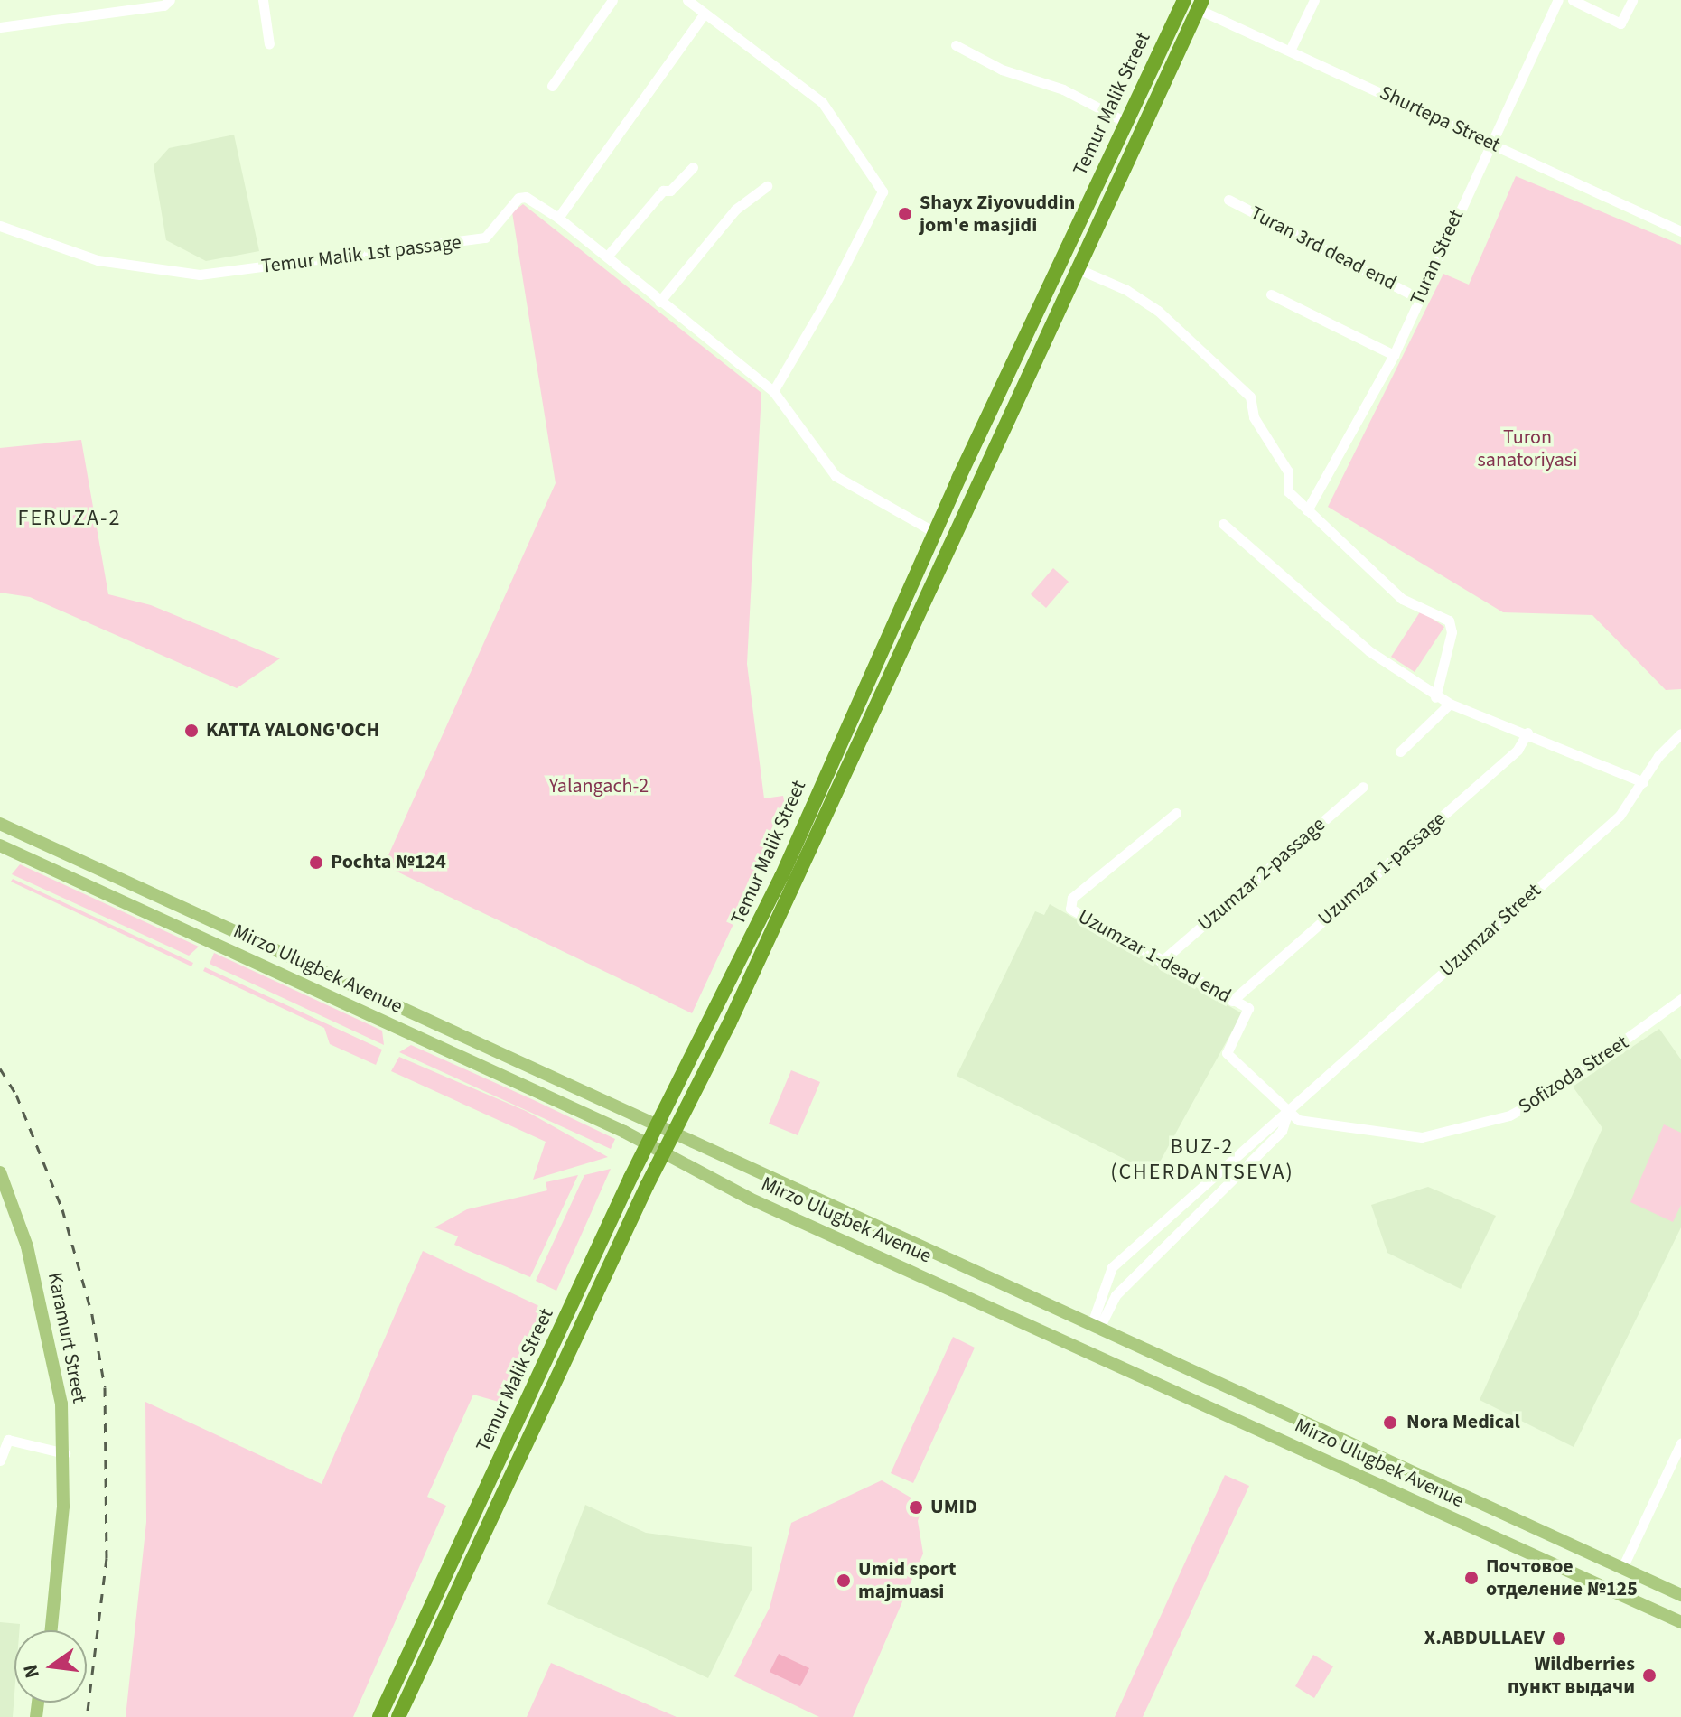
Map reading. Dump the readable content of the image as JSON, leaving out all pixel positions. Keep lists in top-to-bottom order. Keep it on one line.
{"streets":{"highway":["Temur Malik Street"],"main road":["Mirzo Ulugbek Avenue","Karamurt Street"],"street":["Shurtepa Street","Turan 3rd dead end","Temur Malik 1st passage","Turan Street","Uzumzаr 1-passage","Uzumzаr 2-passage","Uzumzаr Street","Uzumzаr 1-dead end","Sofizoda Street"]},"crossings":[["Temur Malik Street","Shurtepa Street"],["Temur Malik Street","Temur Malik 1st passage"],["Temur Malik Street","Mirzo Ulugbek Avenue"],["Shurtepa Street","Turan Street"],["Turan 3rd dead end","Turan Street"],["Uzumzаr 1-passage","Uzumzаr 1-dead end"],["Uzumzаr 2-passage","Uzumzаr 1-dead end"],["Uzumzаr Street","Uzumzаr 1-dead end"],["Uzumzаr Street","Mirzo Ulugbek Avenue"],["Uzumzаr Street","Sofizoda Street"],["Uzumzаr 1-dead end","Sofizoda Street"]],"districts":["FERUZA-2","BUZ-2 (CHERDANTSEVA)"],"parks":["Turon sanatoriyasi","Yalangach-2"],"places":["Shayx Ziyovuddin jom'e masjidi","KATTA YALONG'OCH","Pochta №124","Nora Medical","UMID","Почтовое отделение №125","Umid sport majmuasi","X.ABDULLAEV","Wildberries пункт выдачи"],"north":"left"}
